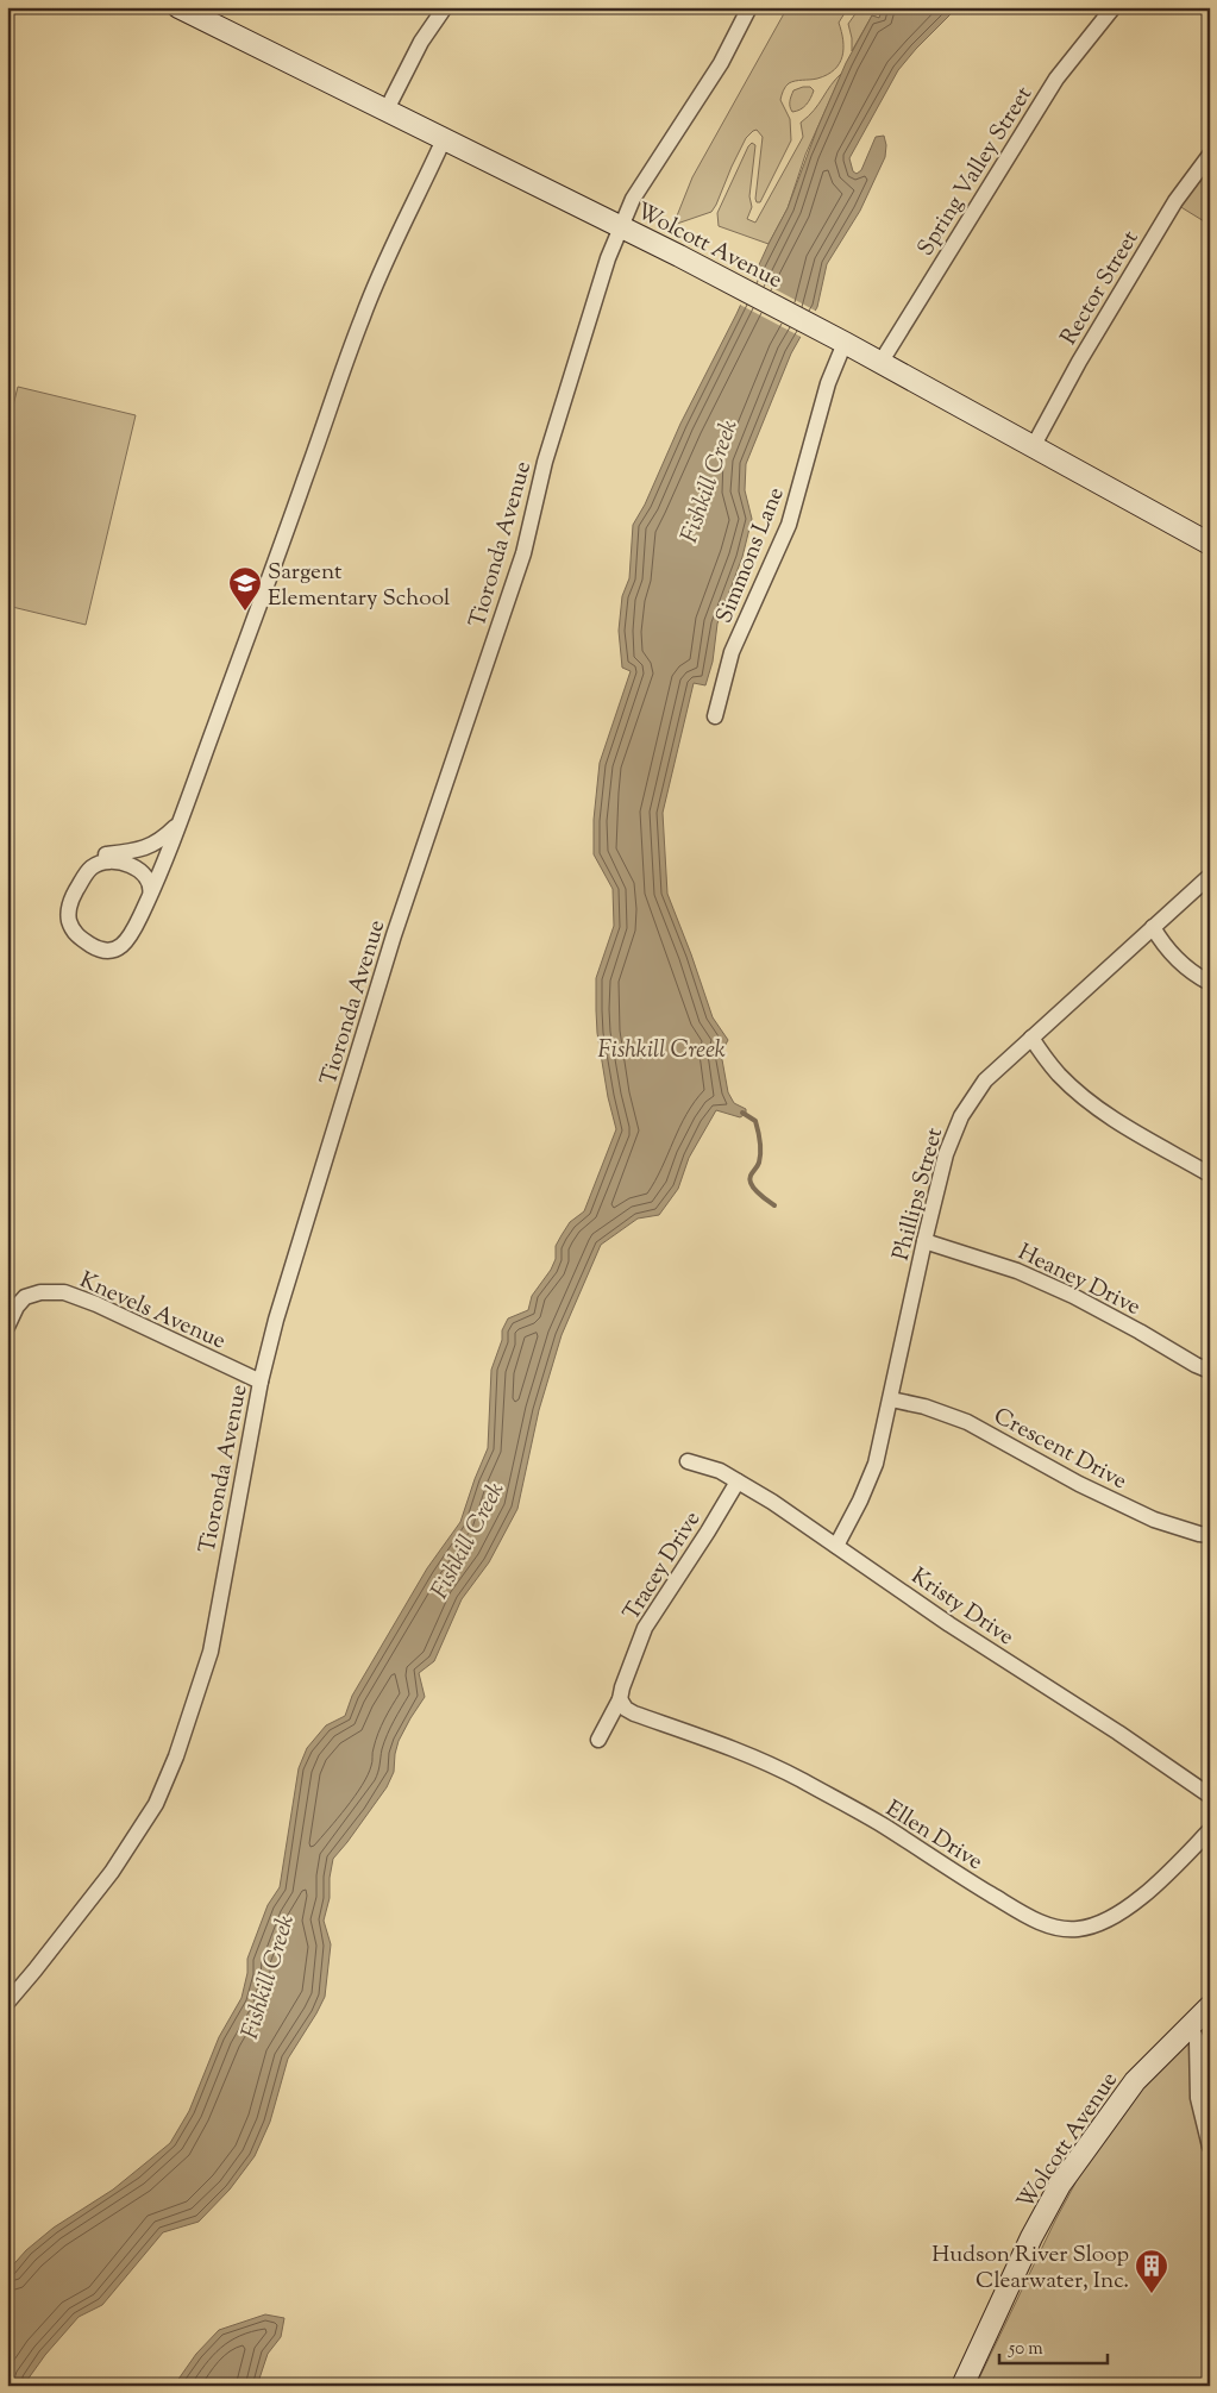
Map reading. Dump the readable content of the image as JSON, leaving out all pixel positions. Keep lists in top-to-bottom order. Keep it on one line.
{"streets":{"main road":["Wolcott Avenue"],"street":["Spring Valley Street","Rector Street","Tioronda Avenue","Simmons Lane","Phillips Street","Heaney Drive","Knevels Avenue","Crescent Drive","Tracey Drive","Kristy Drive","Ellen Drive"]},"crossings":[["Spring Valley Street","Wolcott Avenue"],["Wolcott Avenue","Rector Street"],["Wolcott Avenue","Tioronda Avenue"],["Wolcott Avenue","Simmons Lane"],["Tioronda Avenue","Knevels Avenue"],["Phillips Street","Heaney Drive"],["Phillips Street","Crescent Drive"],["Phillips Street","Kristy Drive"],["Tracey Drive","Kristy Drive"],["Tracey Drive","Ellen Drive"]],"water":["Fishkill Creek"],"places":{"school or university":["Sargent Elementary School"],"building":["Hudson River Sloop Clearwater, Inc."]},"scale_bar":"50 m"}
